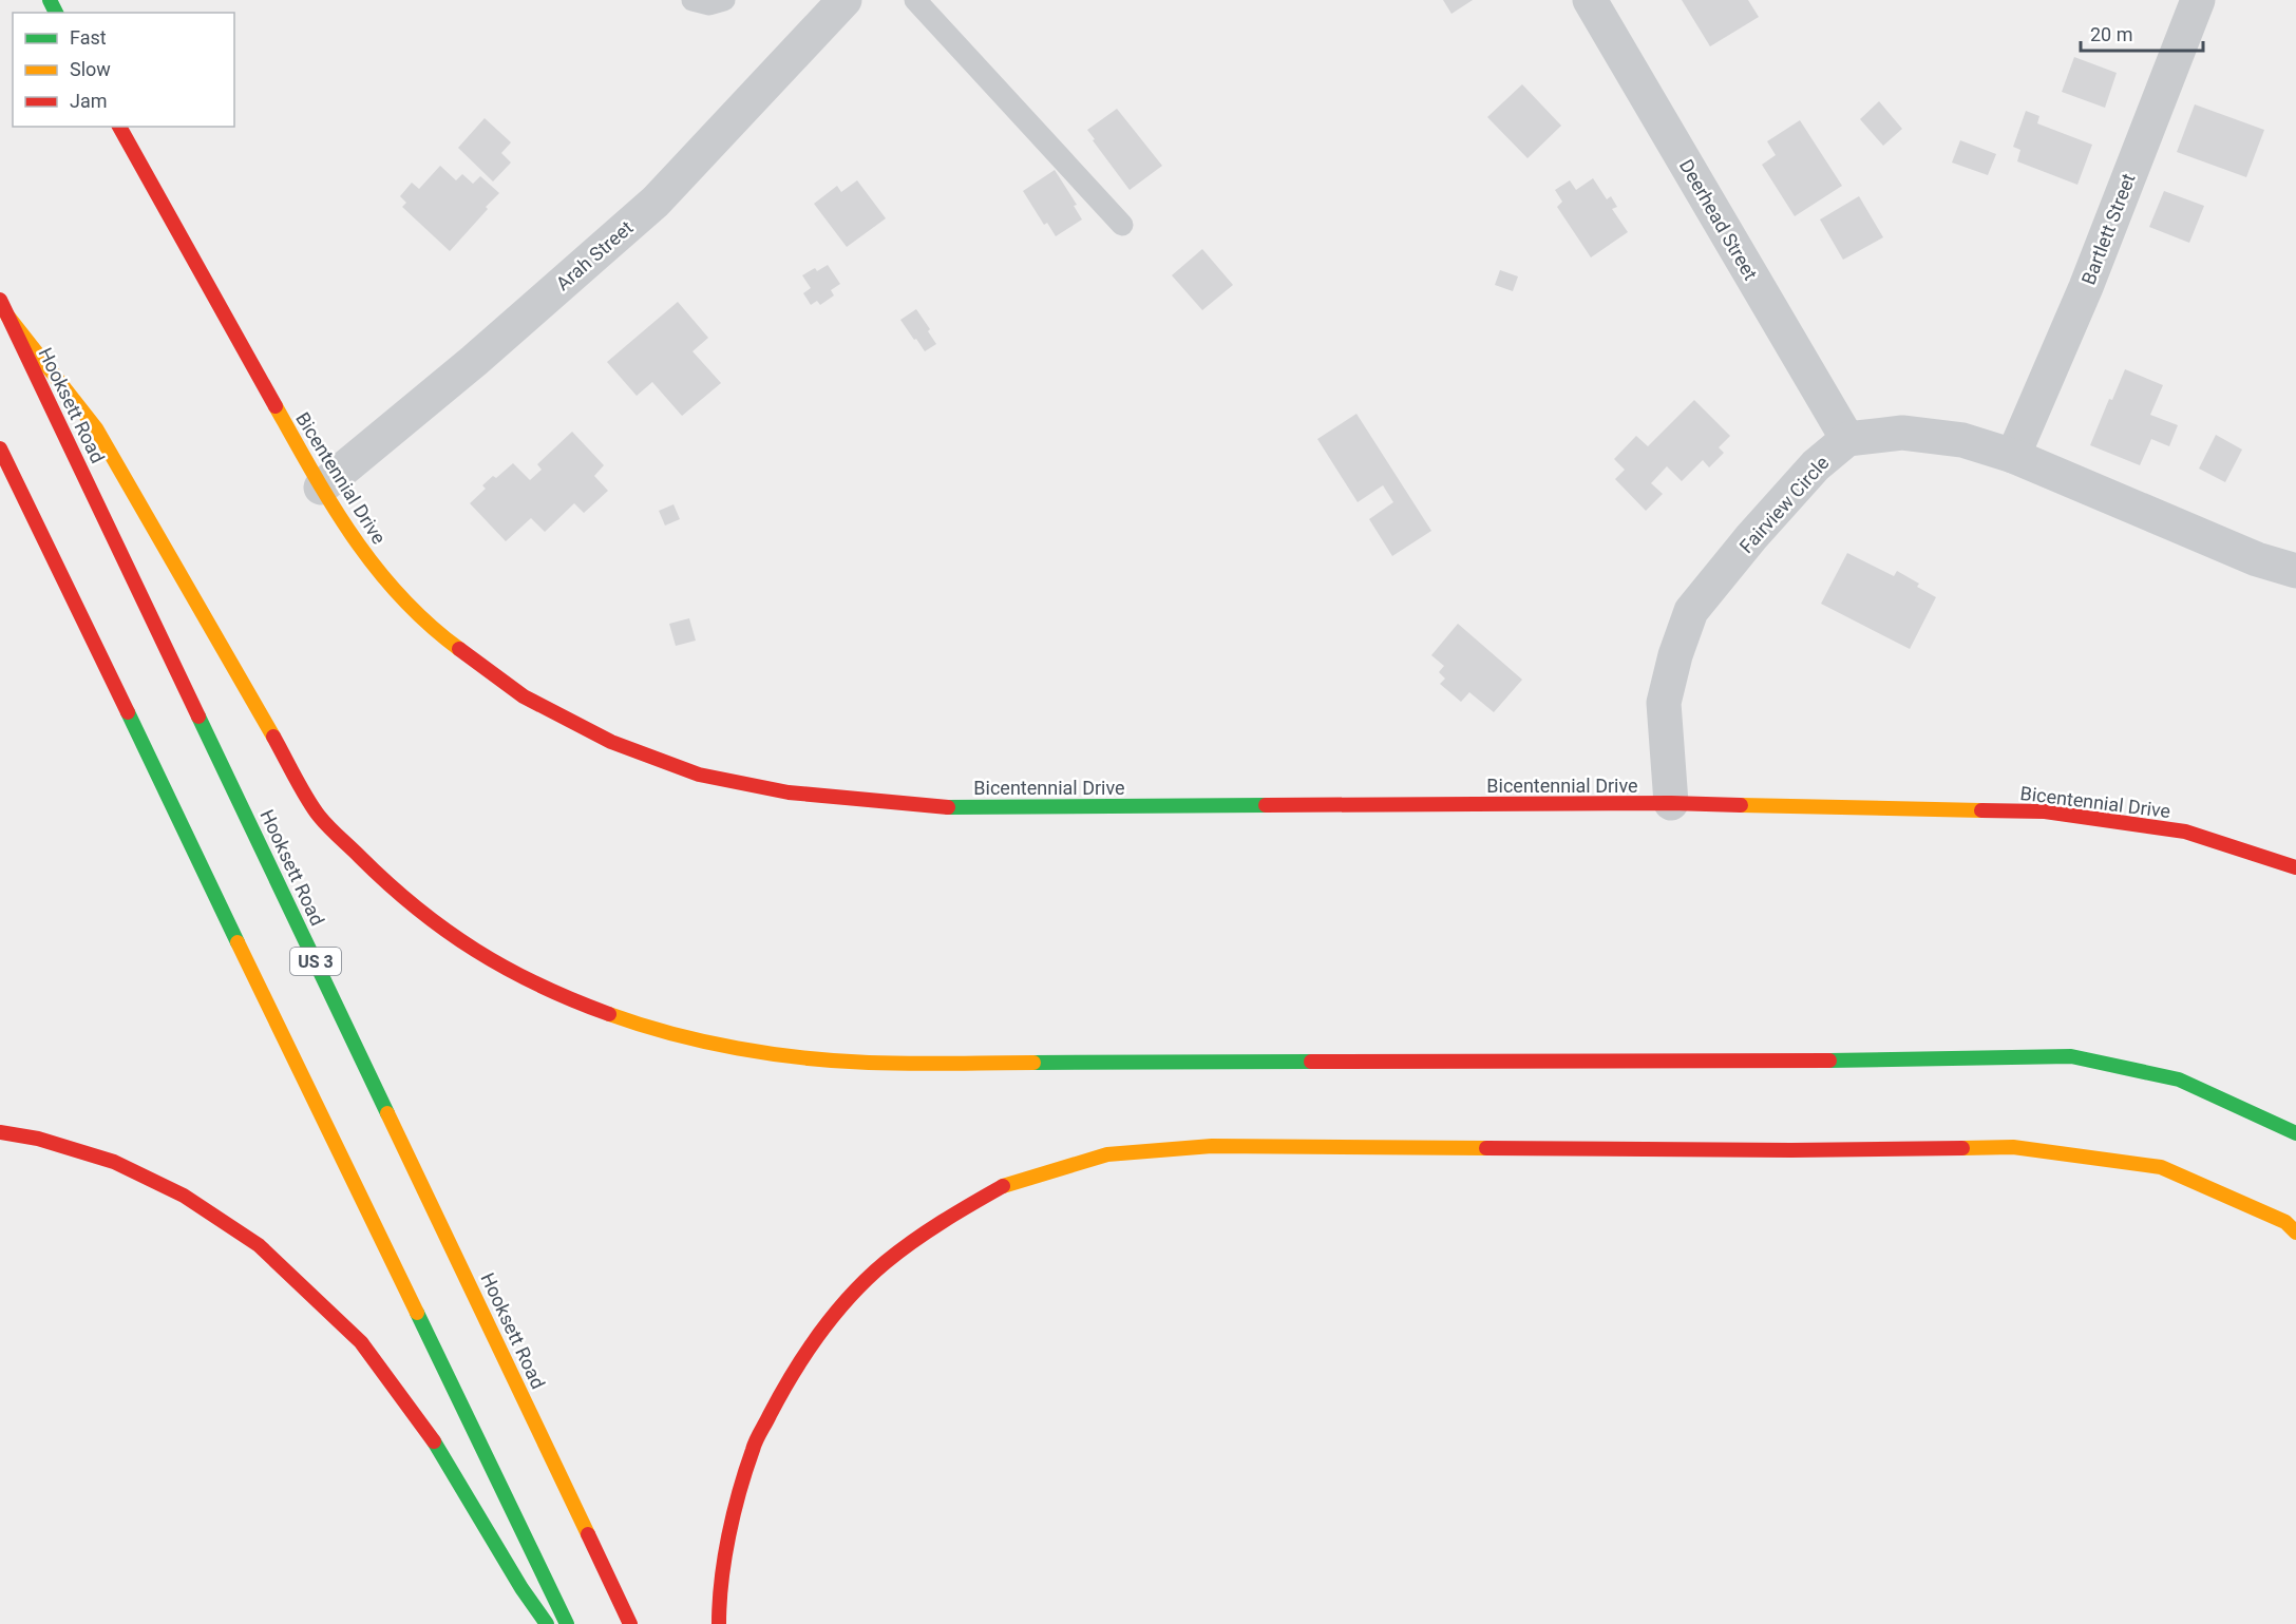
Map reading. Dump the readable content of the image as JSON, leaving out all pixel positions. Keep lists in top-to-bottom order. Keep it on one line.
{"streets":{"main road":["Hooksett Road","Bicentennial Drive","US 3"],"street":["Deerhead Street","Bartlett Street","Arah Street","Fairview Circle"]},"crossings":[["Deerhead Street","Fairview Circle"],["Arah Street","Bicentennial Drive"],["Bicentennial Drive","Fairview Circle"]],"legend":["Fast","Slow","Jam"],"scale_bar":"20 m"}
